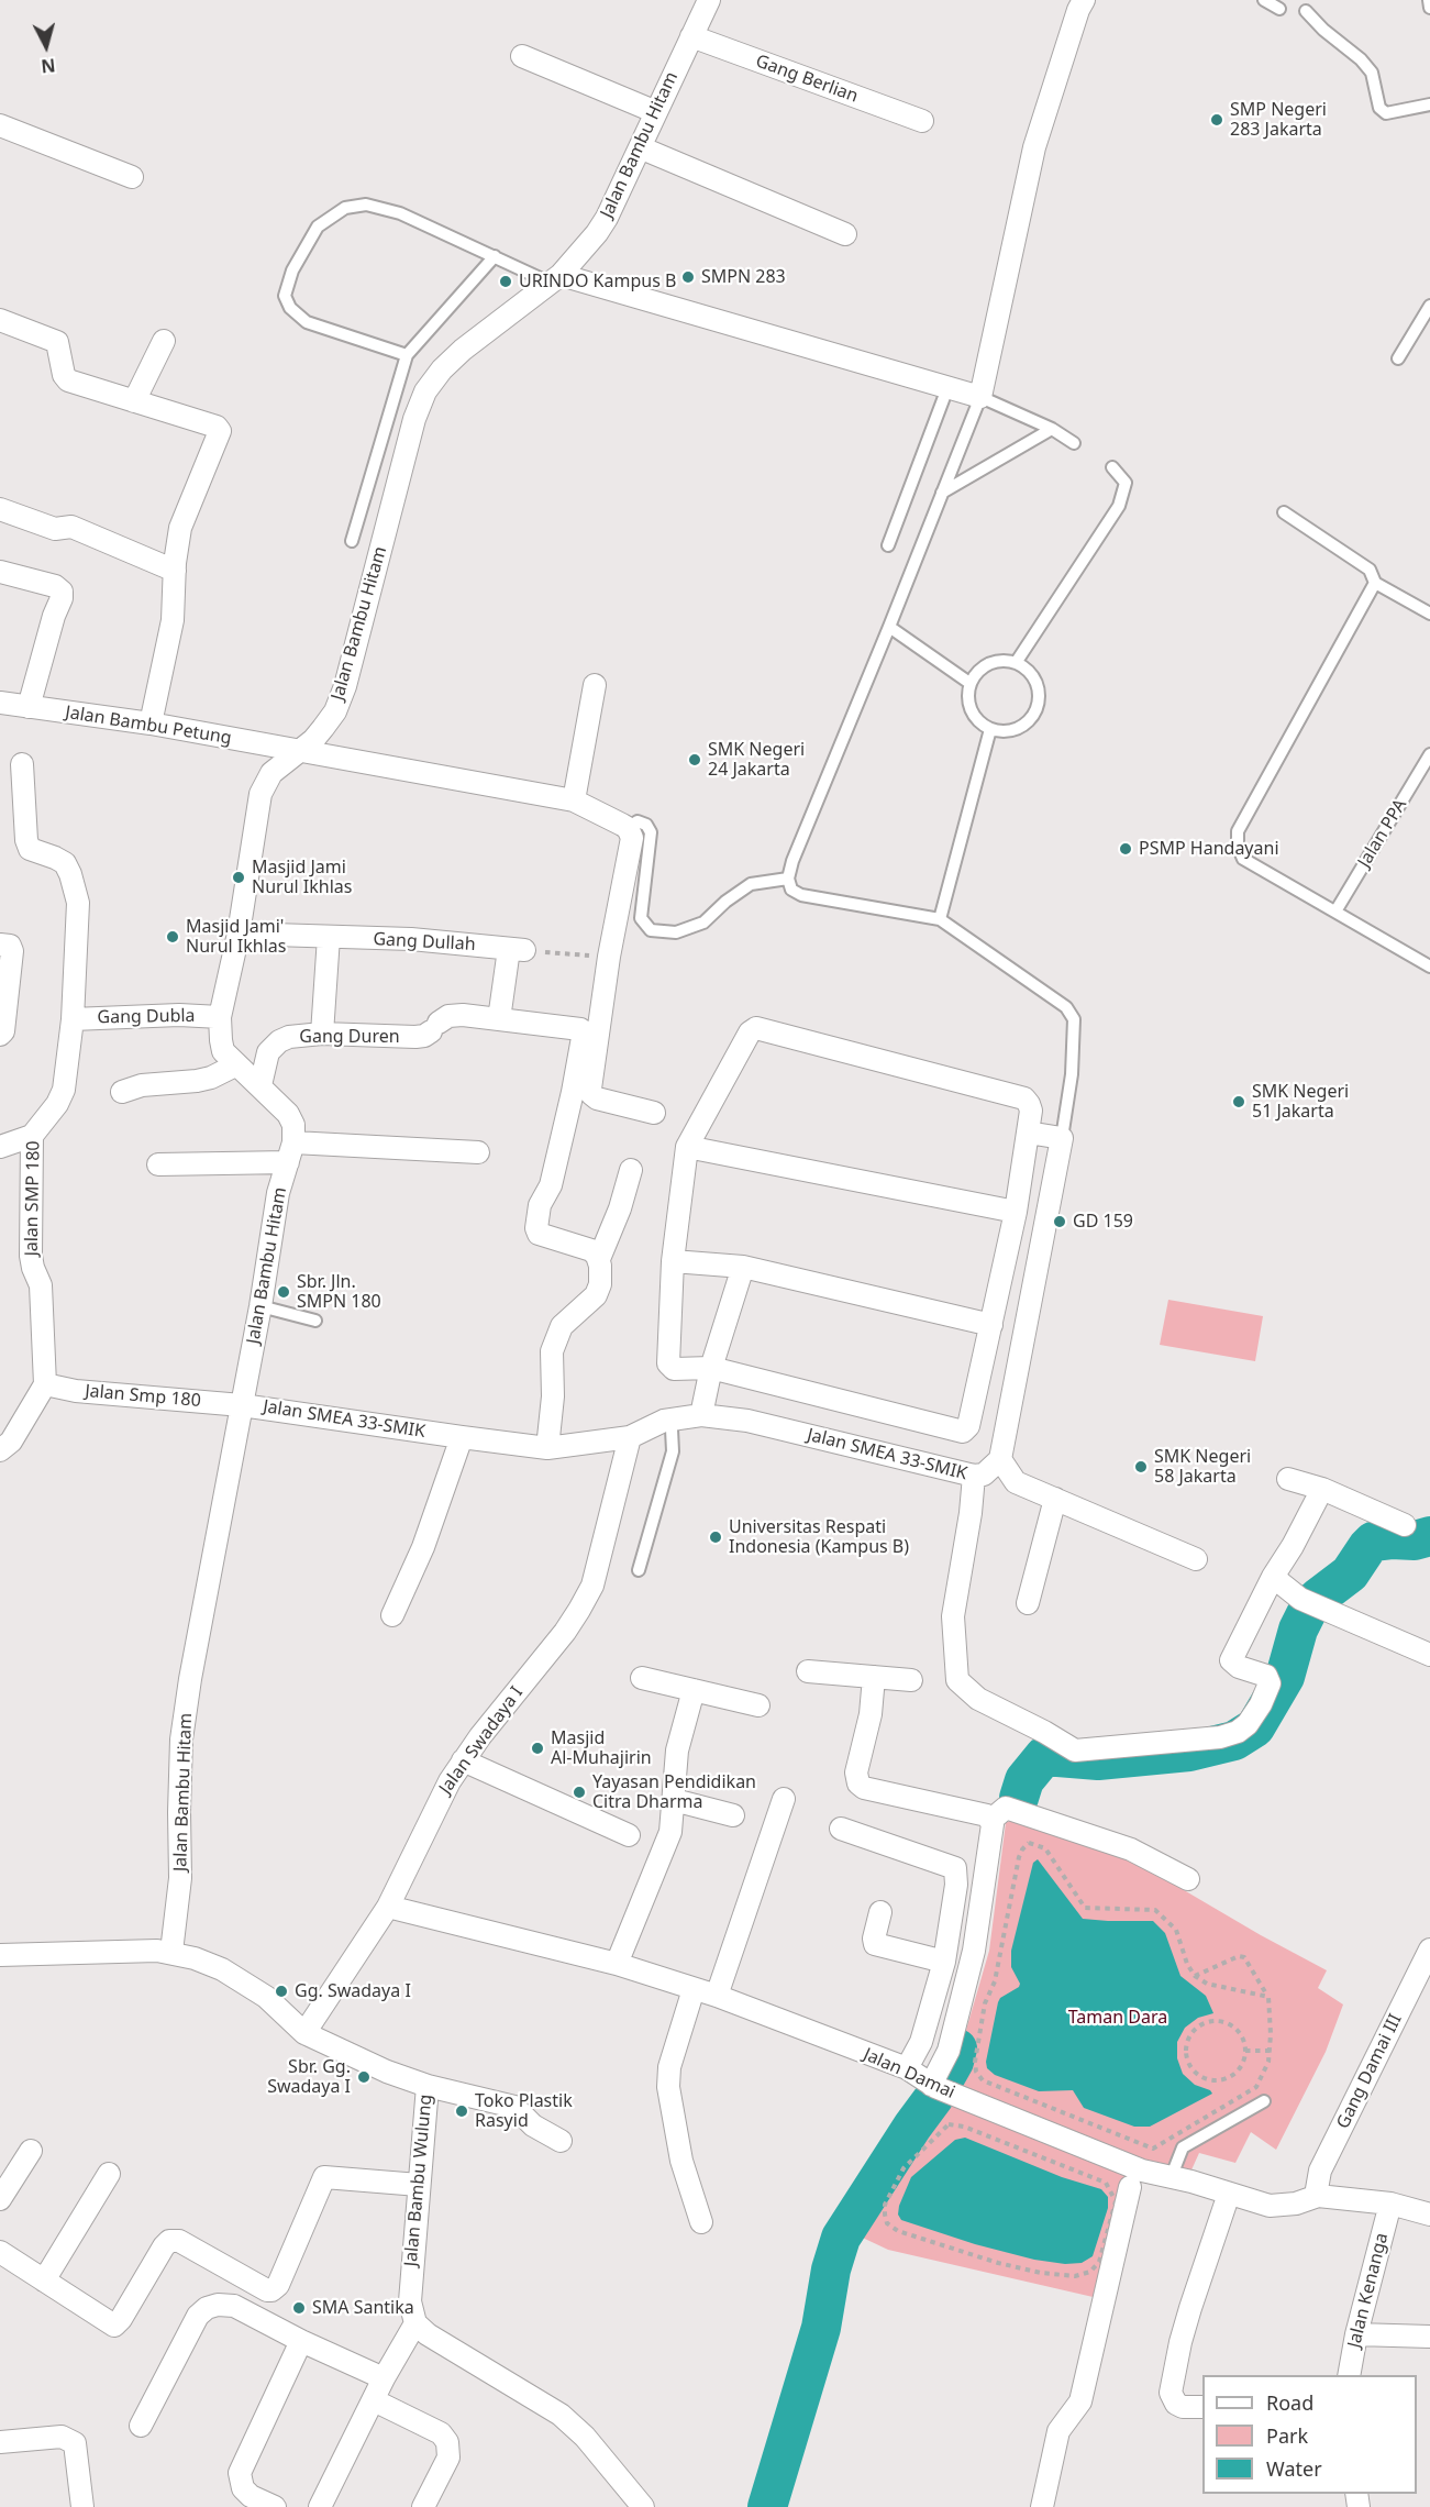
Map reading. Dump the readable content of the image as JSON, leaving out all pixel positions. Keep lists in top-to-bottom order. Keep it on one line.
{"streets":{"street":["Gang Berlian","Jalan Bambu Hitam","Jalan Bambu Petung","Gang Dullah","Gang Dubla","Gang Duren","Jalan SMP 180","Jalan Smp 180","Jalan SMEA 33-SMIK","Jalan Swadaya I","Gang Damai III","Jalan Damai","Jalan Bambu Wulung","Jalan Kenanga"],"lane":["Jalan PPA"]},"crossings":[["Gang Berlian","Jalan Bambu Hitam"],["Jalan Bambu Hitam","Jalan Bambu Petung"],["Jalan Bambu Hitam","Gang Dullah"],["Jalan Bambu Hitam","Gang Dubla"],["Jalan Bambu Hitam","Gang Duren"],["Jalan Bambu Hitam","Jalan Smp 180"],["Jalan Bambu Hitam","Jalan SMEA 33-SMIK"],["Jalan Bambu Hitam","Jalan Bambu Wulung"],["Gang Dubla","Jalan SMP 180"],["Jalan SMP 180","Jalan Smp 180"],["Jalan Smp 180","Jalan SMEA 33-SMIK"],["Jalan SMEA 33-SMIK","Jalan Swadaya I"],["Jalan Swadaya I","Jalan Damai"],["Jalan Swadaya I","Jalan Bambu Wulung"],["Gang Damai III","Jalan Damai"],["Jalan Damai","Jalan Kenanga"]],"parks":["Taman Dara"],"places":["SMP Negeri 283 Jakarta","SMPN 283","URINDO Kampus B","SMK Negeri 24 Jakarta","PSMP Handayani","Masjid Jami Nurul Ikhlas","Masjid Jami' Nurul Ikhlas","SMK Negeri 51 Jakarta","GD 159","Sbr. Jln. SMPN 180","SMK Negeri 58 Jakarta","Universitas Respati Indonesia (Kampus B)","Masjid Al-Muhajirin","Yayasan Pendidikan Citra Dharma","Gg. Swadaya I","Sbr. Gg. Swadaya I","Toko Plastik Rasyid","SMA Santika"],"legend":["Road","Park","Water"],"north":"bottom"}
